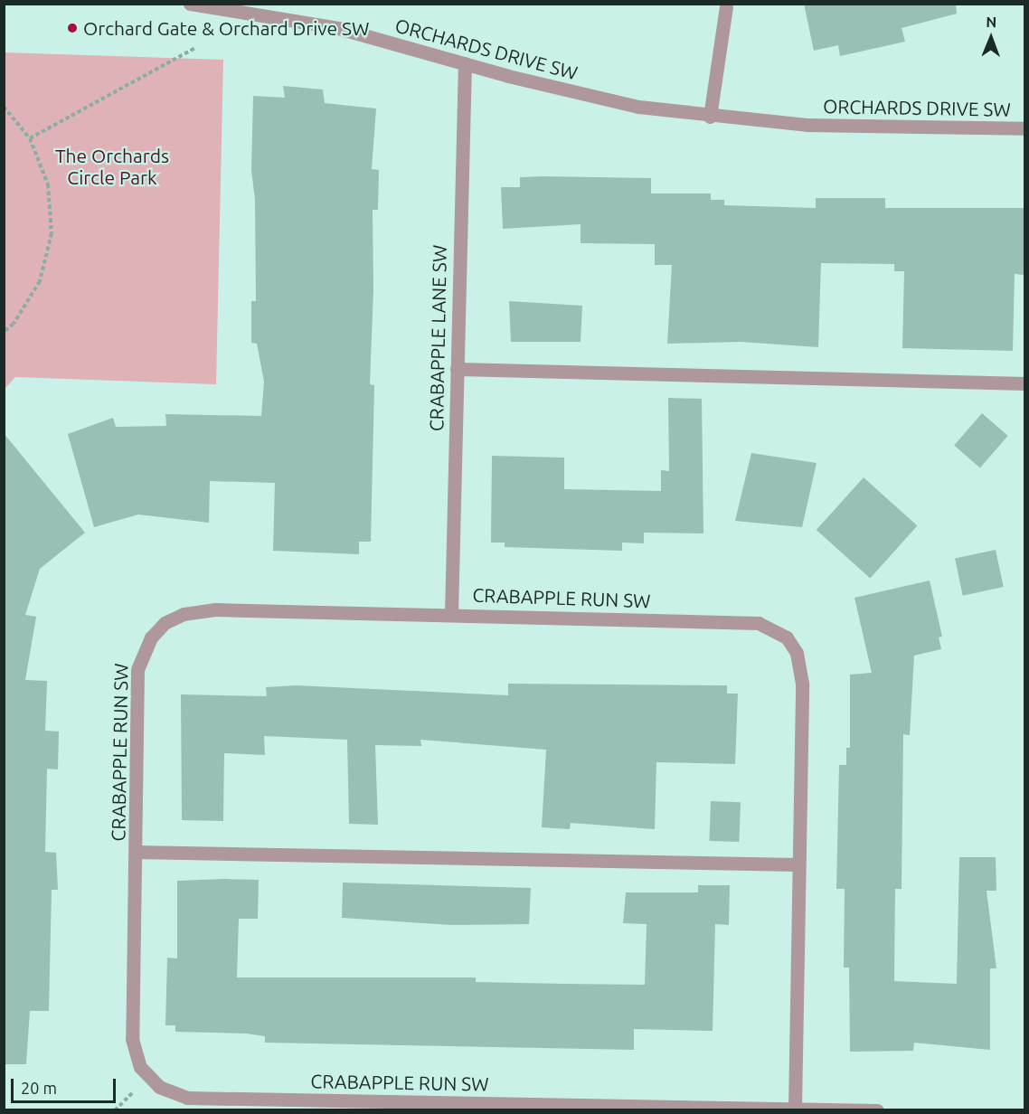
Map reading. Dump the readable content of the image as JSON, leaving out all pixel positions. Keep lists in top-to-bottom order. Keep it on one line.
{"streets":{"street":["ORCHARDS DRIVE SW","CRABAPPLE LANE SW","CRABAPPLE RUN SW"]},"crossings":[["ORCHARDS DRIVE SW","CRABAPPLE LANE SW"],["CRABAPPLE LANE SW","CRABAPPLE RUN SW"]],"parks":["The Orchards Circle Park"],"places":["Orchard Gate & Orchard Drive SW"],"scale_bar":"20 m","north":"top"}
